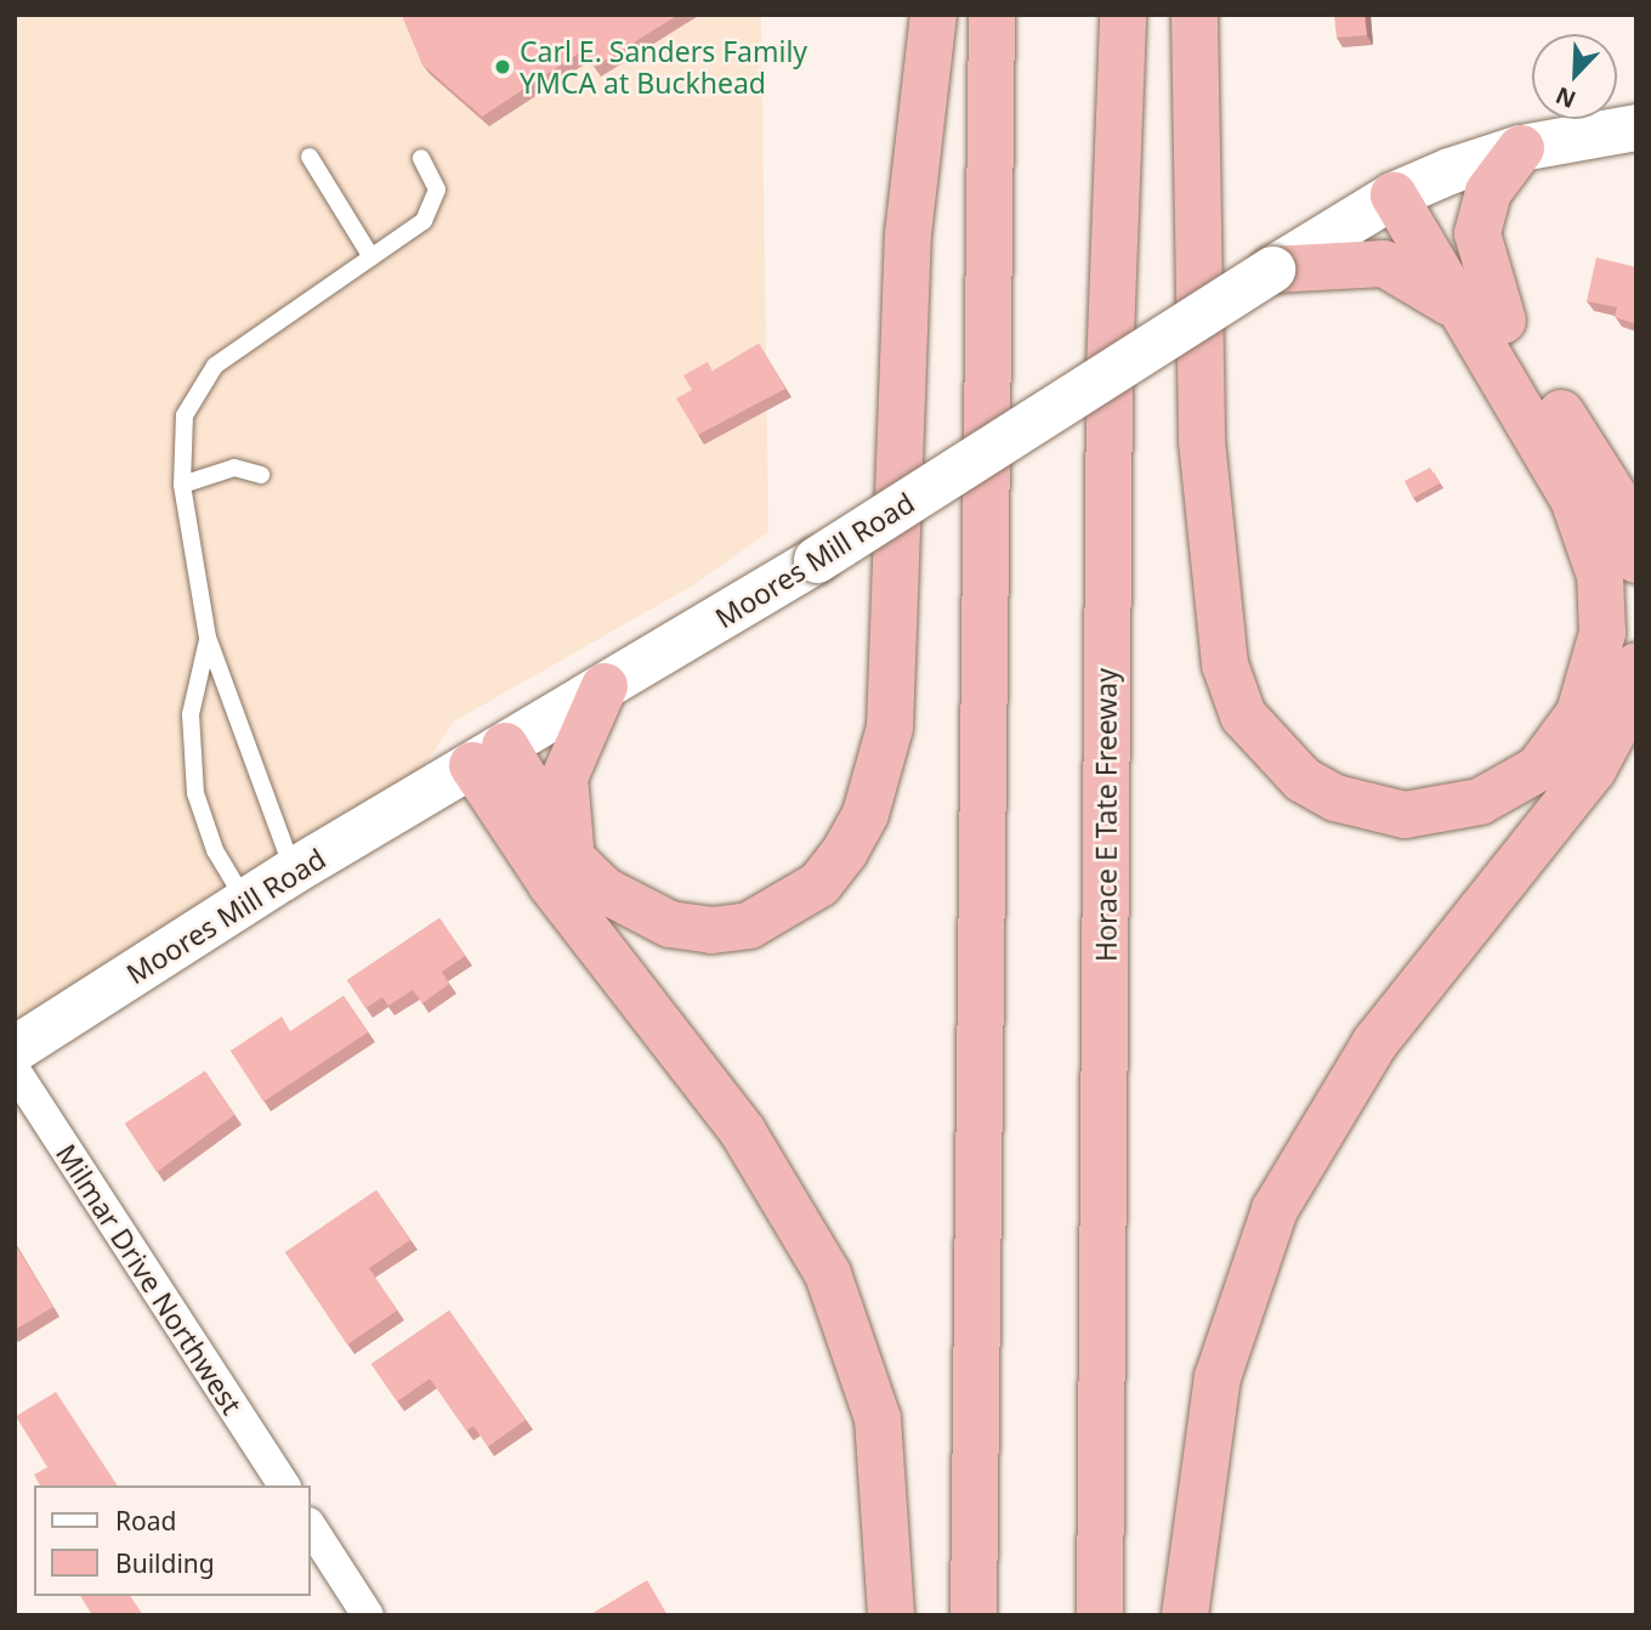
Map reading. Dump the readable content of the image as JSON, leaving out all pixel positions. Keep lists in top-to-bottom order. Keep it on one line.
{"streets":{"highway":["Horace E Tate Freeway"],"street":["Moores Mill Road","Milmar Drive Northwest"]},"places":["Carl E. Sanders Family YMCA at Buckhead"],"legend":["Road","Building"],"north":"bottom left"}
